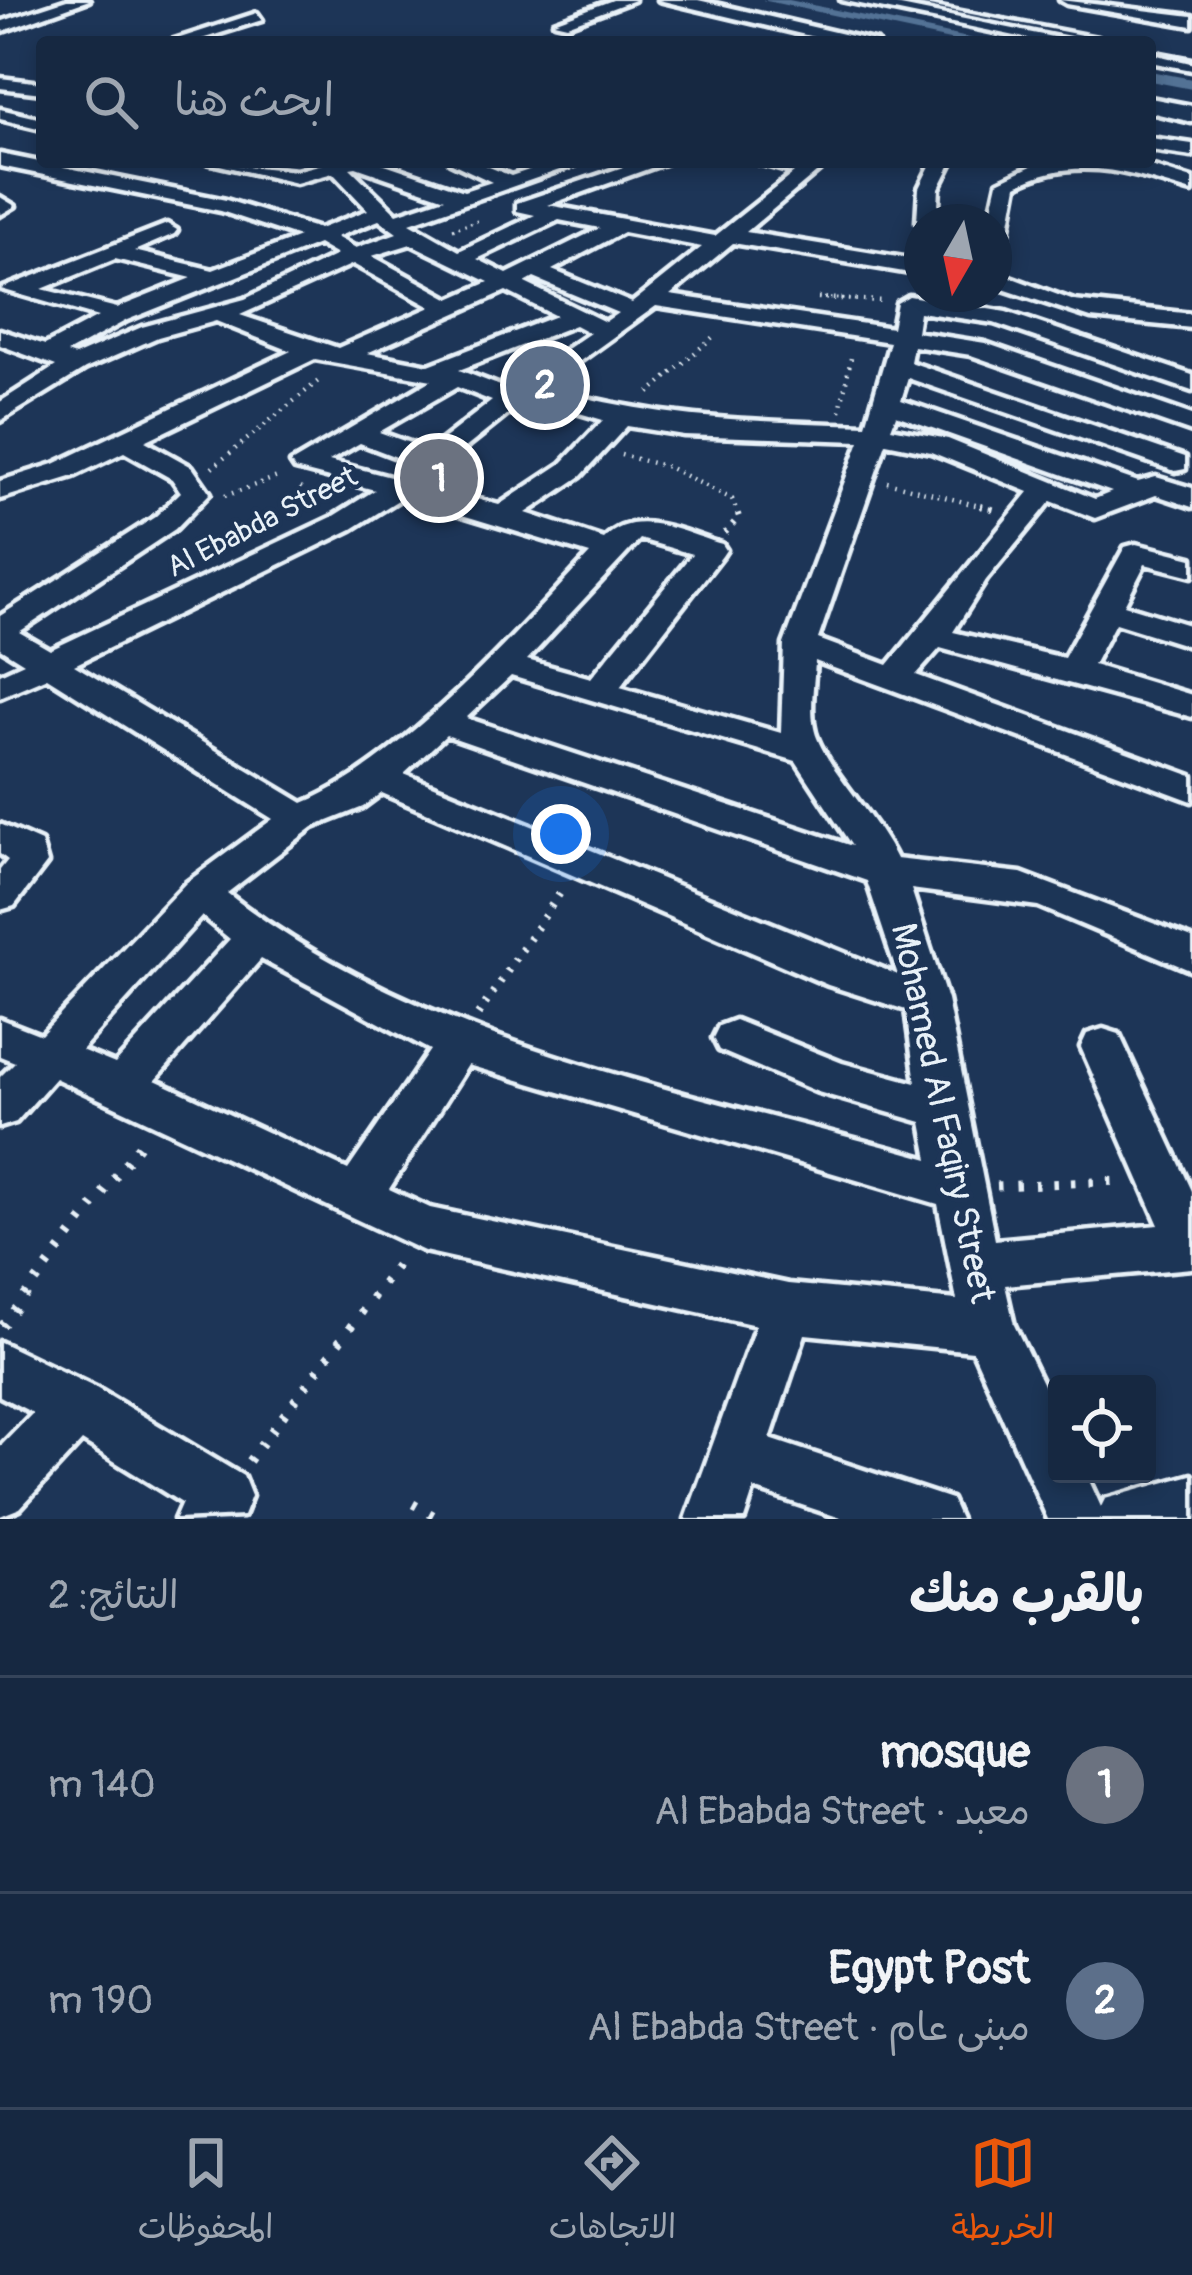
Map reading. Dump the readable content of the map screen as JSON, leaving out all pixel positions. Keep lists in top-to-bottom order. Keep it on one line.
{"streets":{"street":["Al Ebabda Street","Mohamed Al Faqiry Street"]},"north":"bottom","page":{"search":"ابحث هنا","pins":["2","1"],"heading":["بالقرب منك","النتائج: 2"],"list":[{"mark":"1","name":"mosque","note":"معبد · Al Ebabda Street","value":"140 m"},{"mark":"2","name":"Egypt Post","note":"مبنى عام · Al Ebabda Street","value":"190 m"}],"nav":["الخريطة","الاتجاهات","المحفوظات"]}}
